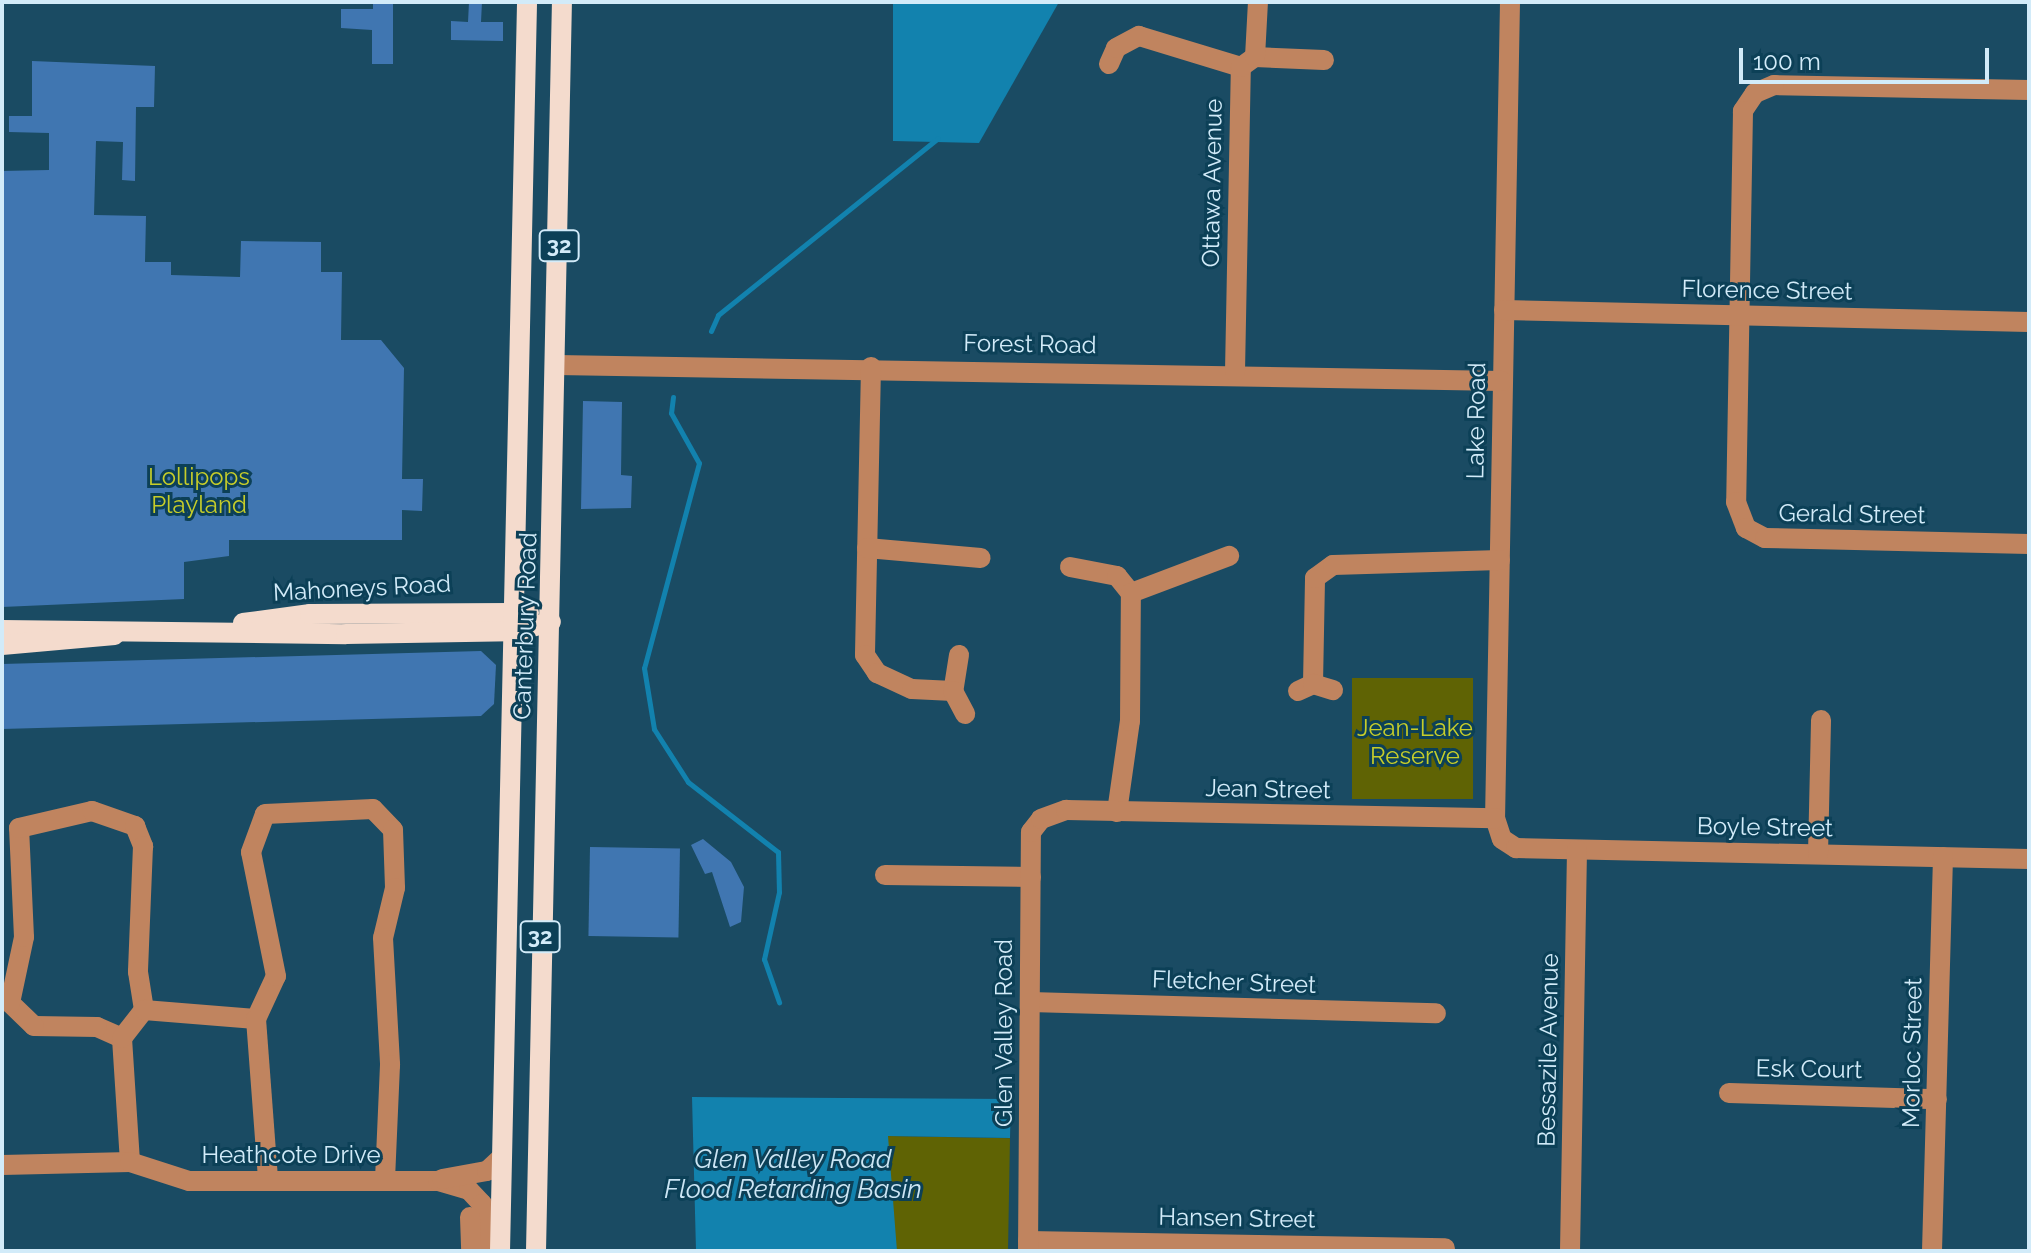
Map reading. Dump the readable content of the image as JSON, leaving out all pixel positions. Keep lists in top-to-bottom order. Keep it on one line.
{"streets":{"main road":["32","Mahoneys Road","Canterbury Road"],"street":["Ottawa Avenue","Florence Street","Forest Road","Lake Road","Gerald Street","Jean Street","Boyle Street","Fletcher Street","Glen Valley Road","Bessazile Avenue","Morloc Street","Esk Court","Heathcote Drive","Hansen Street"]},"crossings":[["Ottawa Avenue","Forest Road"],["Florence Street","Lake Road"],["Florence Street","Gerald Street"],["Forest Road","Lake Road"],["Forest Road","Canterbury Road"],["Lake Road","Jean Street"],["Lake Road","Boyle Street"],["Mahoneys Road","Canterbury Road"],["Canterbury Road","Heathcote Drive"],["Jean Street","Glen Valley Road"],["Boyle Street","Bessazile Avenue"],["Boyle Street","Morloc Street"],["Fletcher Street","Glen Valley Road"],["Glen Valley Road","Hansen Street"],["Morloc Street","Esk Court"]],"water":["Glen Valley Road Flood Retarding Basin"],"parks":["Lollipops Playland","Jean-Lake Reserve"],"scale_bar":"100 m"}
